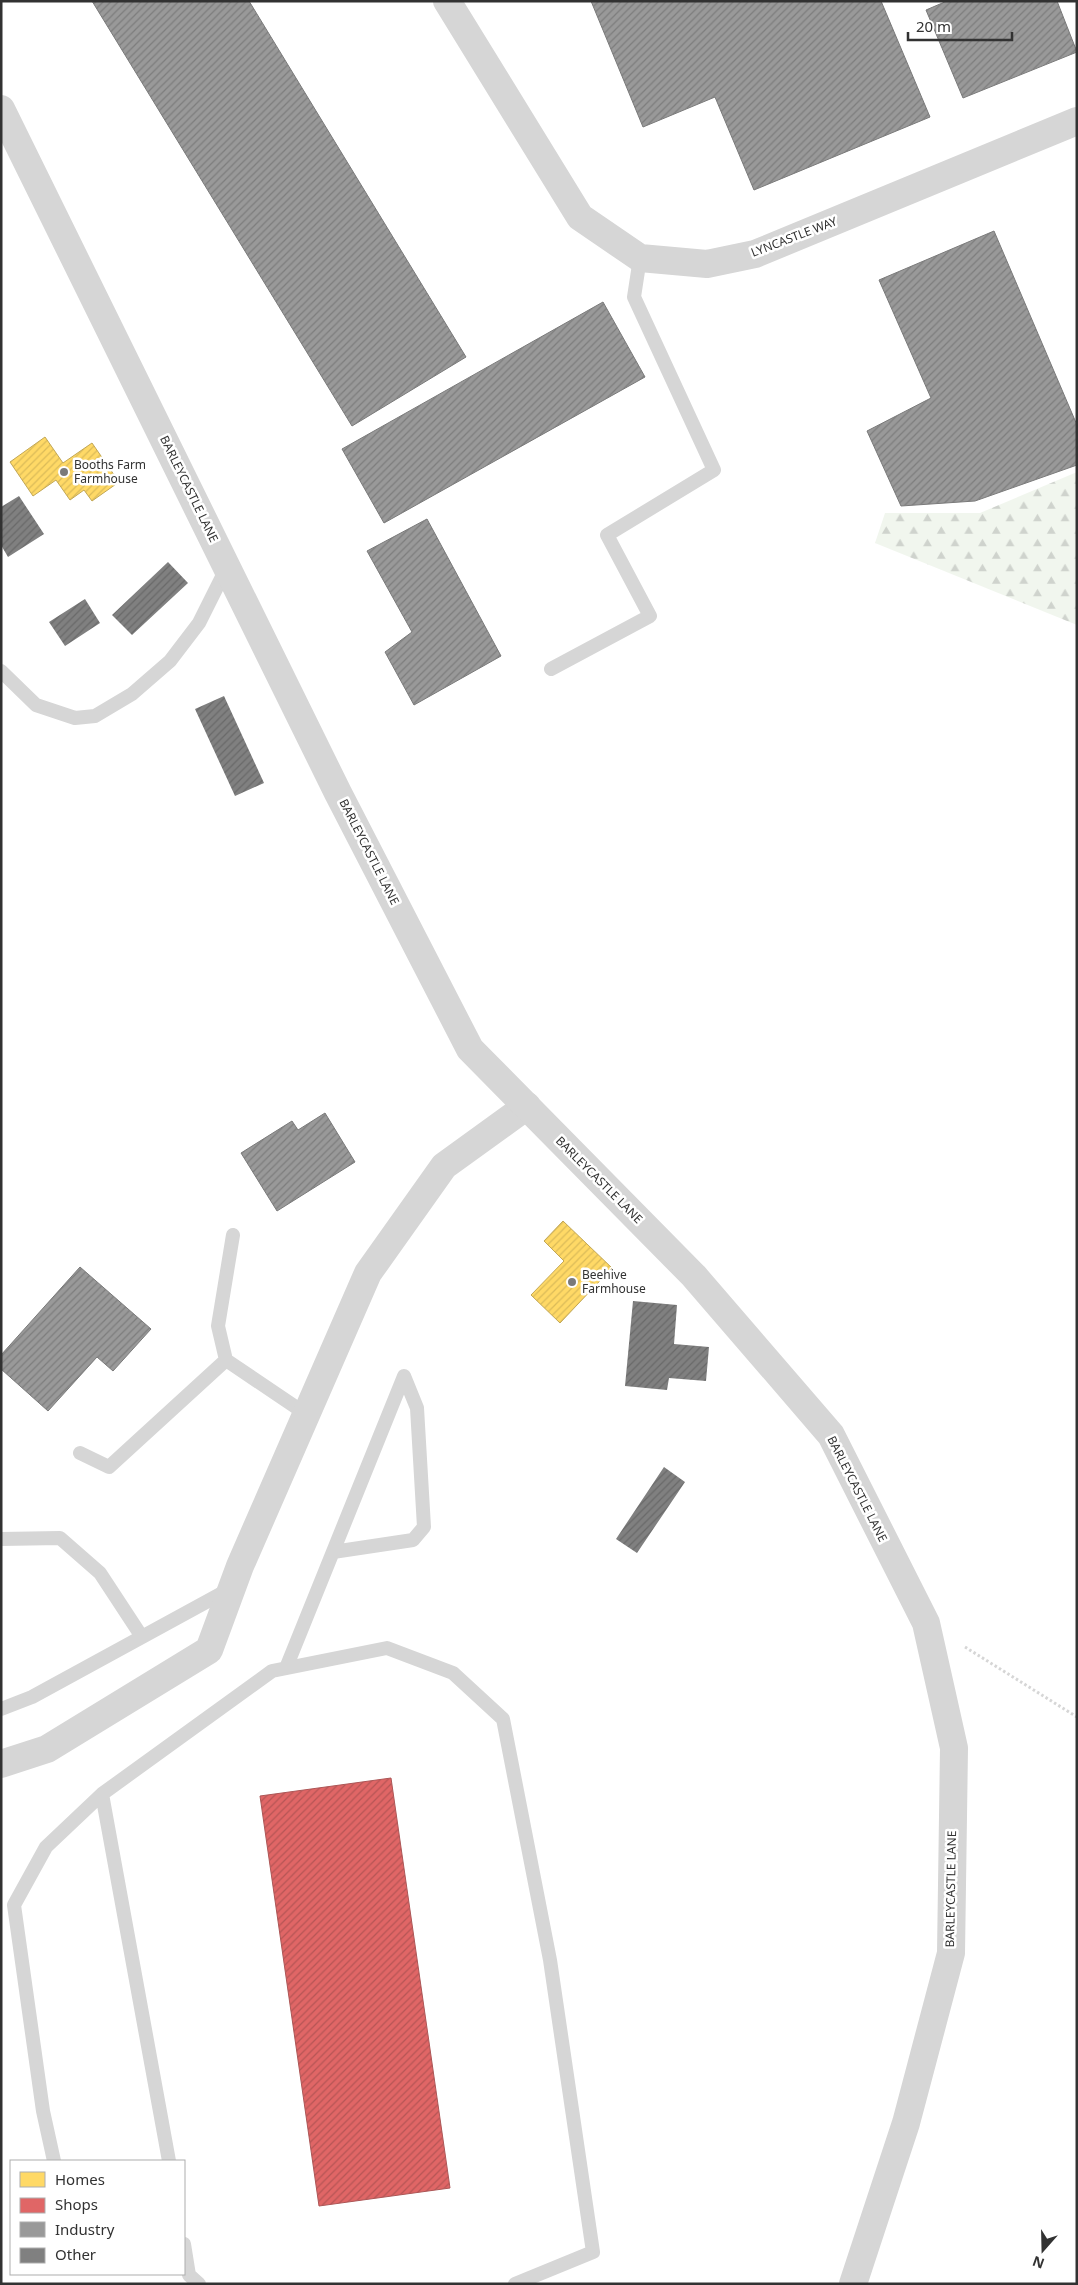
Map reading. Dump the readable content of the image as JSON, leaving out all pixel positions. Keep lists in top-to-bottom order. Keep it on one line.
{"streets":{"street":["LYNCASTLE WAY","BARLEYCASTLE LANE"]},"places":["Booths Farm Farmhouse","Beehive Farmhouse"],"legend":["Homes","Shops","Industry","Other"],"scale_bar":"20 m","north":"bottom"}
